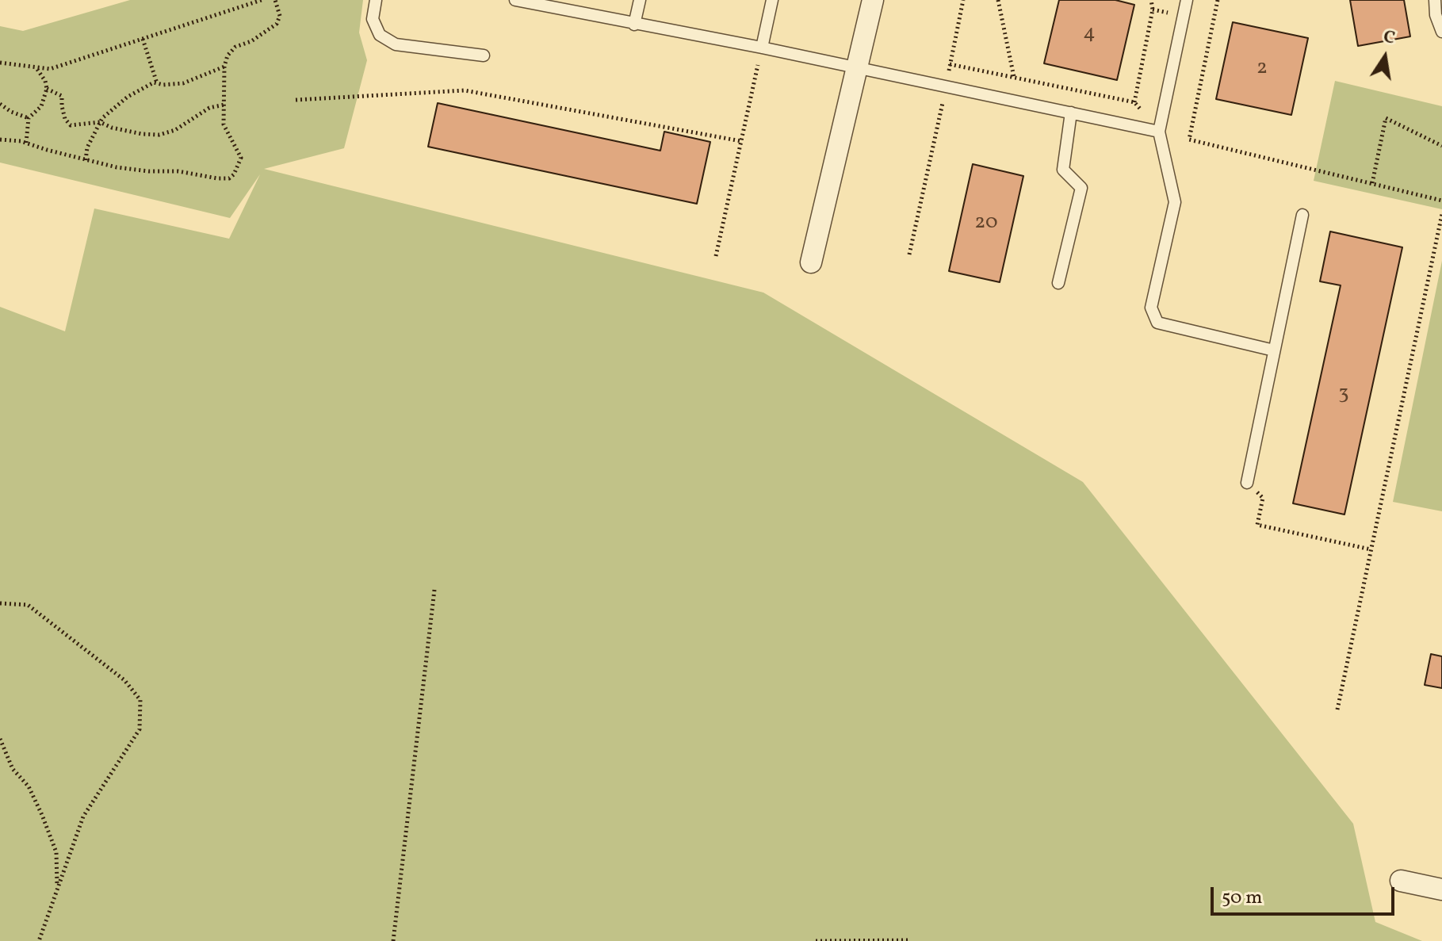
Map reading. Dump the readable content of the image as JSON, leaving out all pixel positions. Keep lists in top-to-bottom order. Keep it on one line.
{"house_numbers":["4","2","20","3"],"scale_bar":"50 m","north":"top"}
